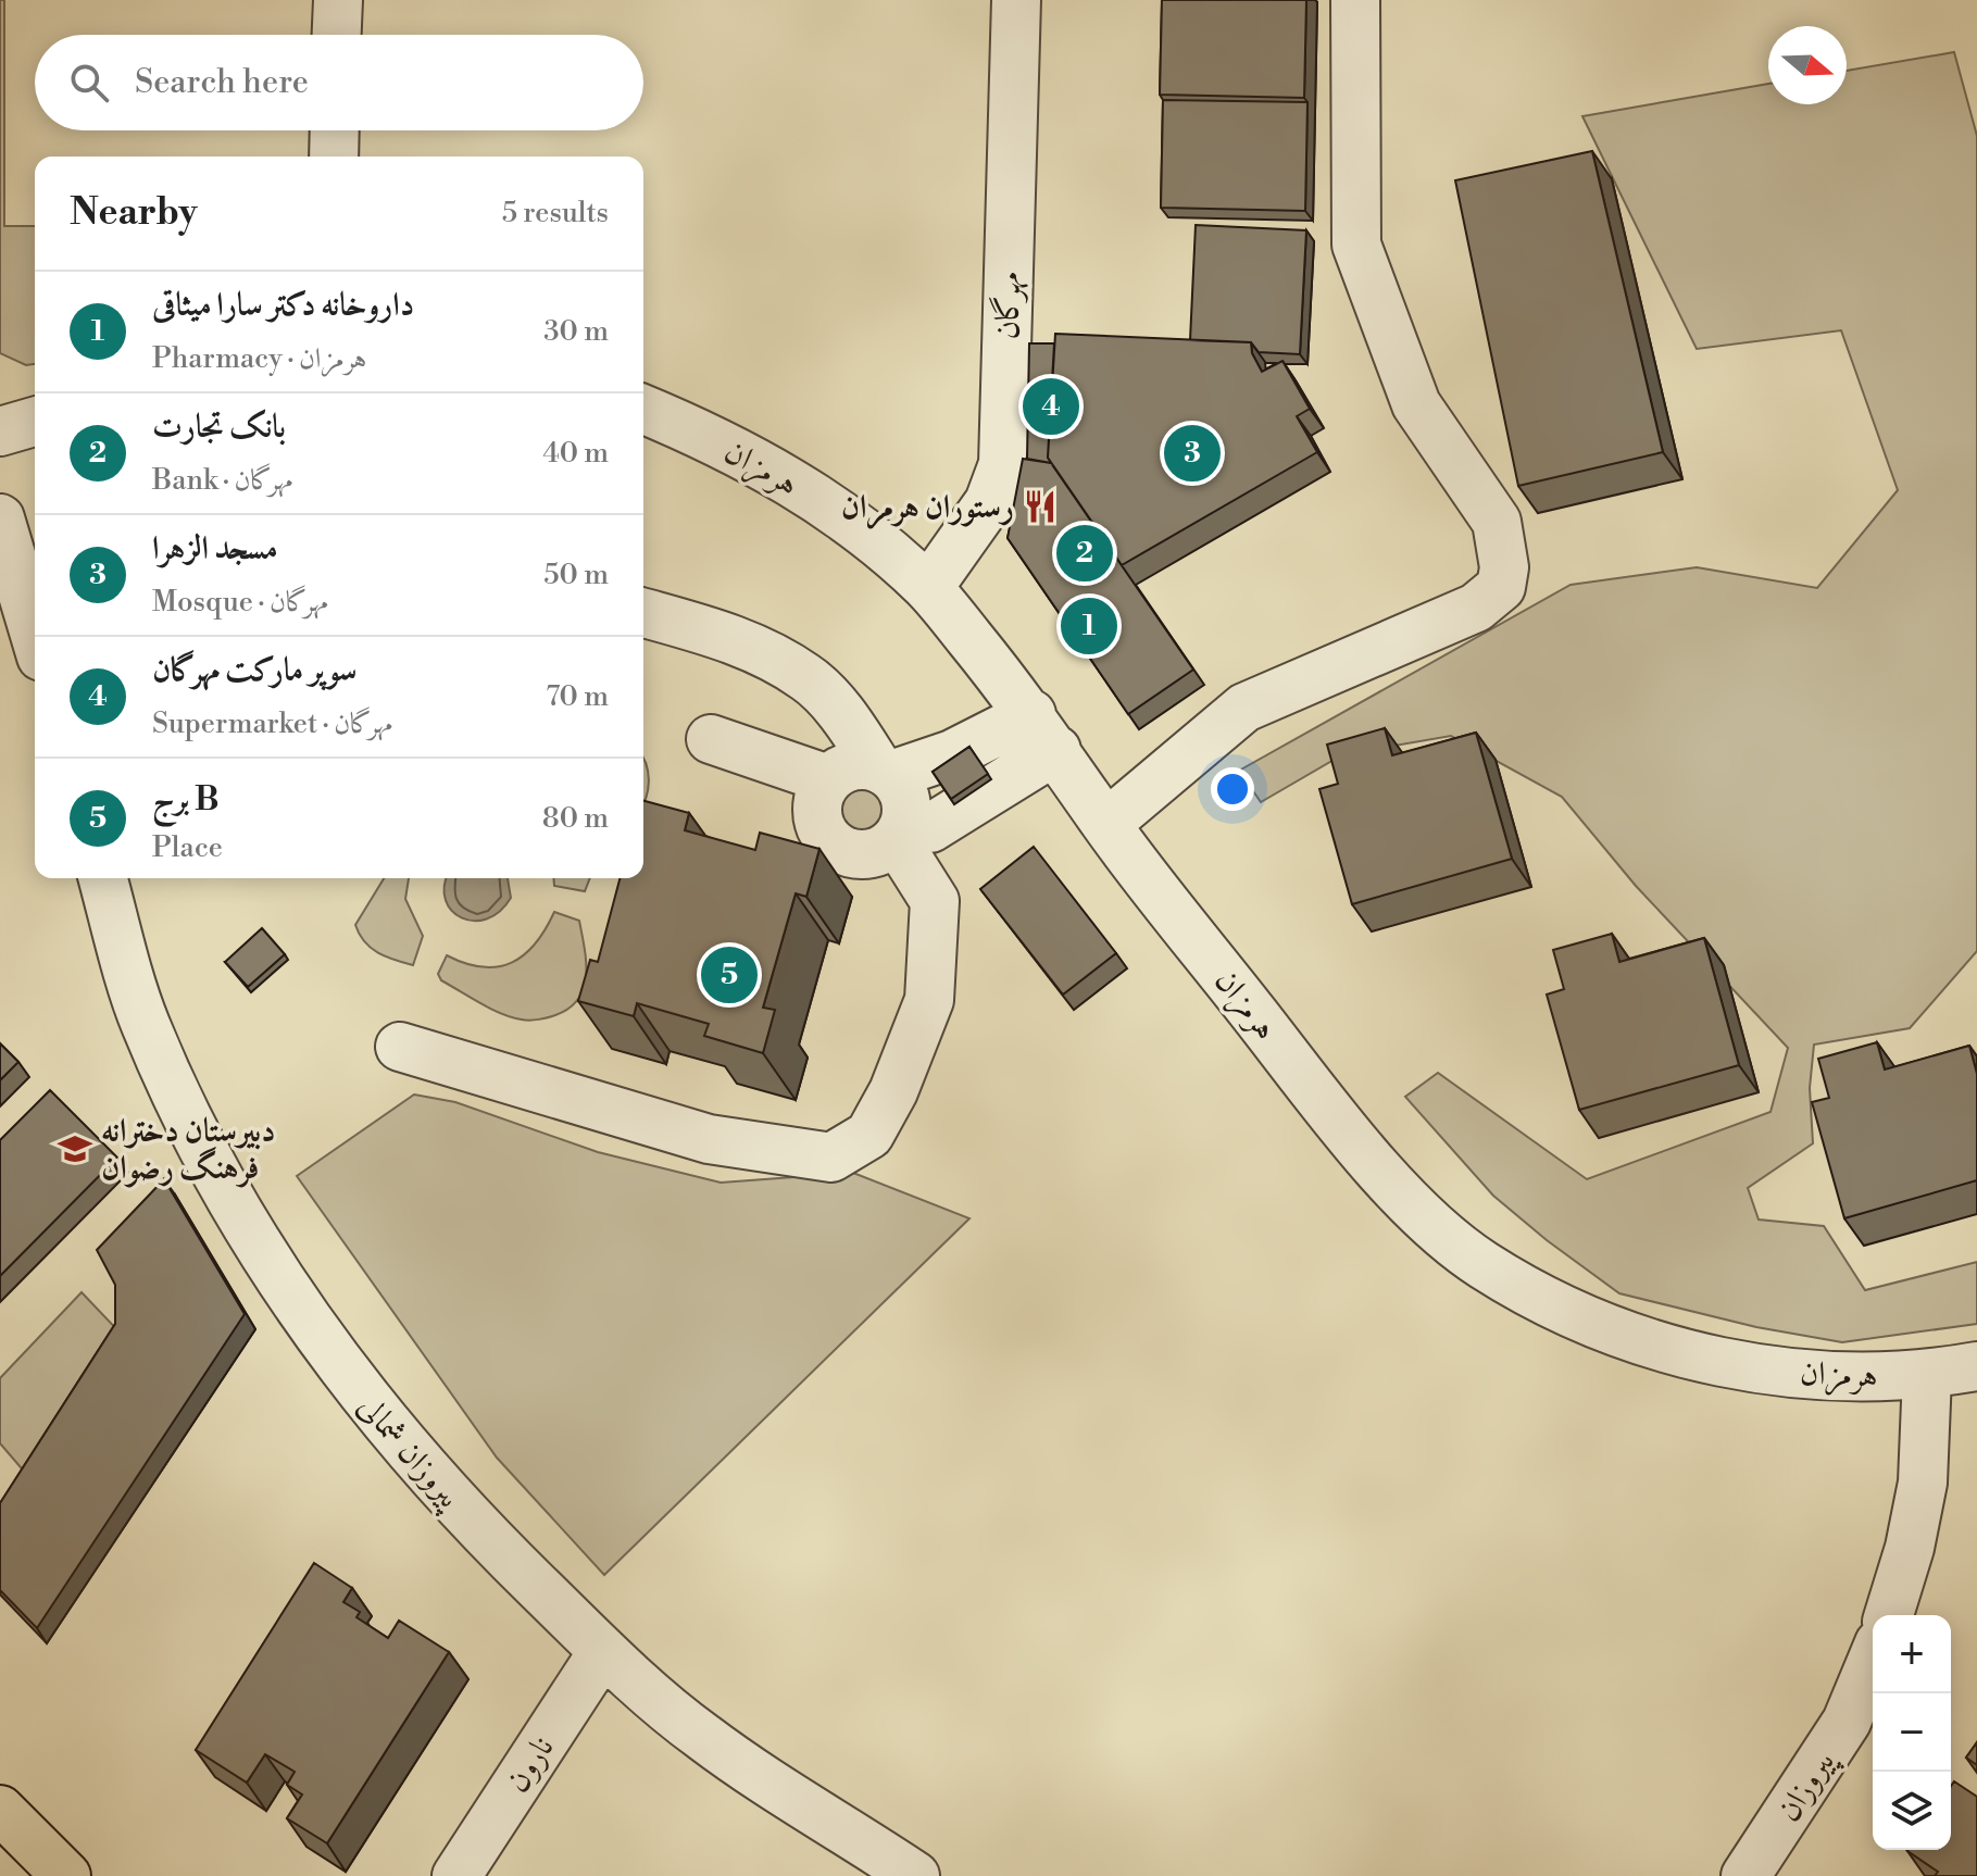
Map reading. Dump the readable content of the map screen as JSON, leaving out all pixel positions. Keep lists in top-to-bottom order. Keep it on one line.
{"streets":{"street":["مهرگان","هرمزان","پیروزان شمالی","نارون","پیروزان"]},"crossings":[["مهرگان","هرمزان"],["پیروزان شمالی","نارون"]],"places":{"restaurant":["رستوران هرمران"],"school or university":["دبیرستان دخترانه فرهنگ رضوان"]},"north":"right","page":{"search":"Search here","heading":["Nearby","5 results"],"list":[{"mark":"1","name":"داروخانه دکتر سارا میثاقی","note":"Pharmacy · هرمزان","value":"30 m"},{"mark":"2","name":"بانک تجارت","note":"Bank · مهرگان","value":"40 m"},{"mark":"3","name":"مسجد الزهرا","note":"Mosque · مهرگان","value":"50 m"},{"mark":"4","name":"سوپر مارکت مهرگان","note":"Supermarket · مهرگان","value":"70 m"},{"mark":"5","name":"برج B","note":"Place","value":"80 m"}],"pins":["4","3","2","1","5"],"map_buttons":["+","−"]}}
